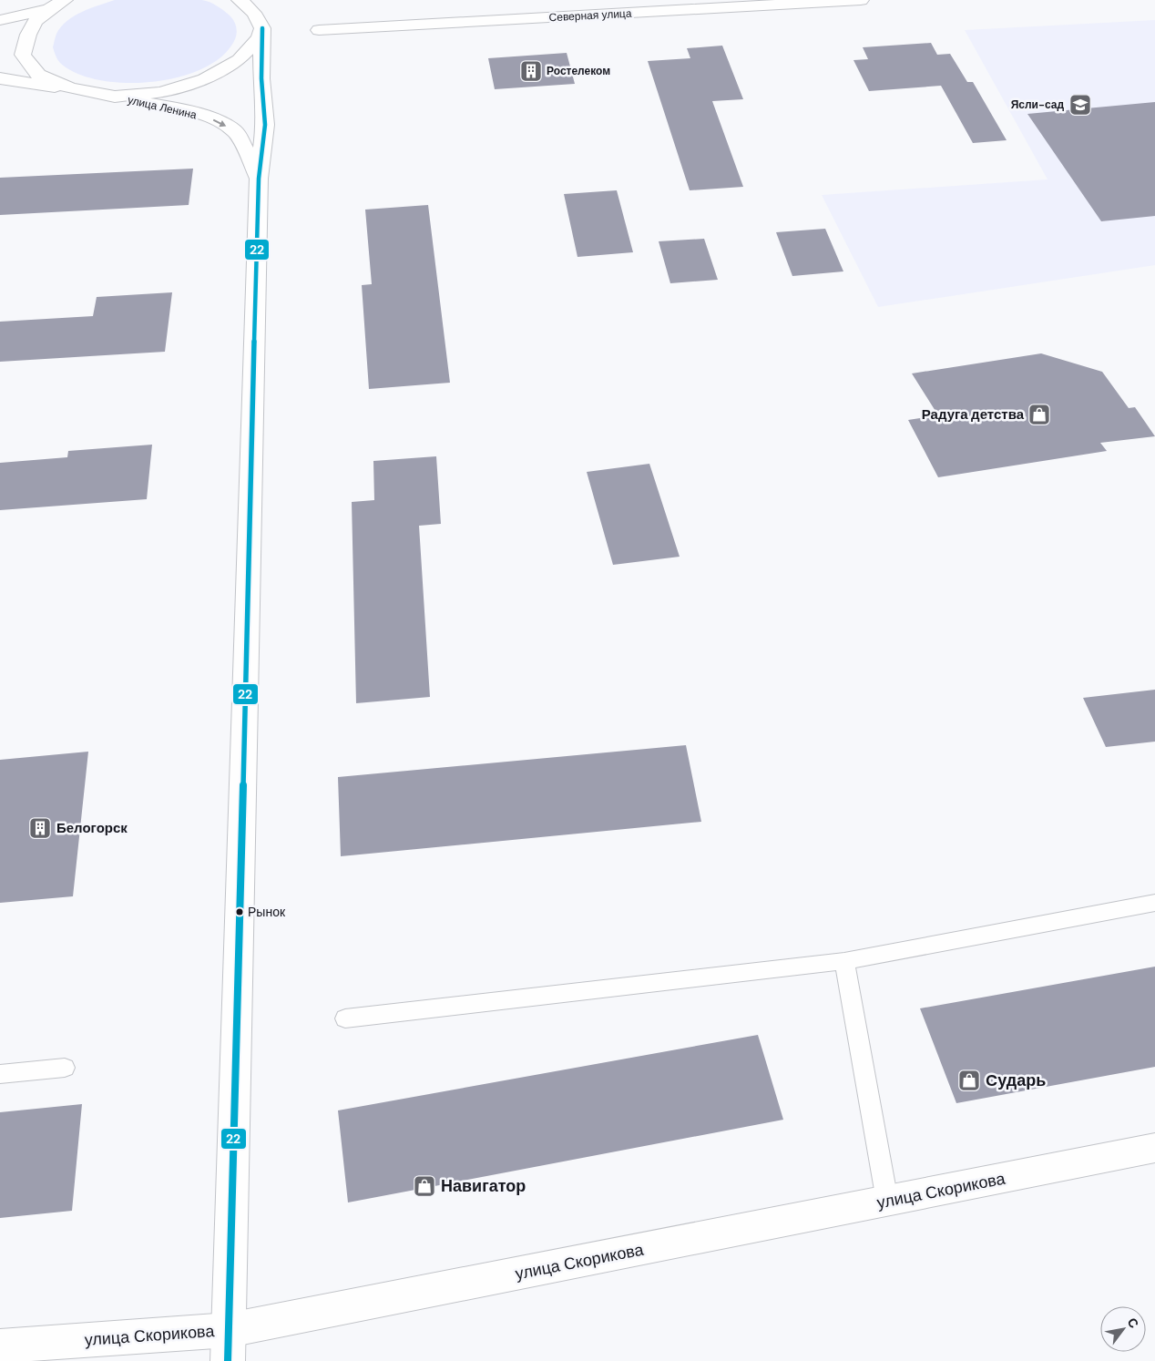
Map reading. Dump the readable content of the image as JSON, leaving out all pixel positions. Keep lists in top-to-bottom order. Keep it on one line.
{"streets":{"street":["Северная улица","улица Ленина","улица Скорикова"]},"crossings":[["улица Ленина","улица Скорикова"]],"places":{"building":["Ростелеком","Белогорск"],"school or university":["Ясли-сад"],"shop":["Радуга детства","Cударь","Навигатор"],"other":["Рынок"]},"lines":["transit line 22"],"north":"top right"}
